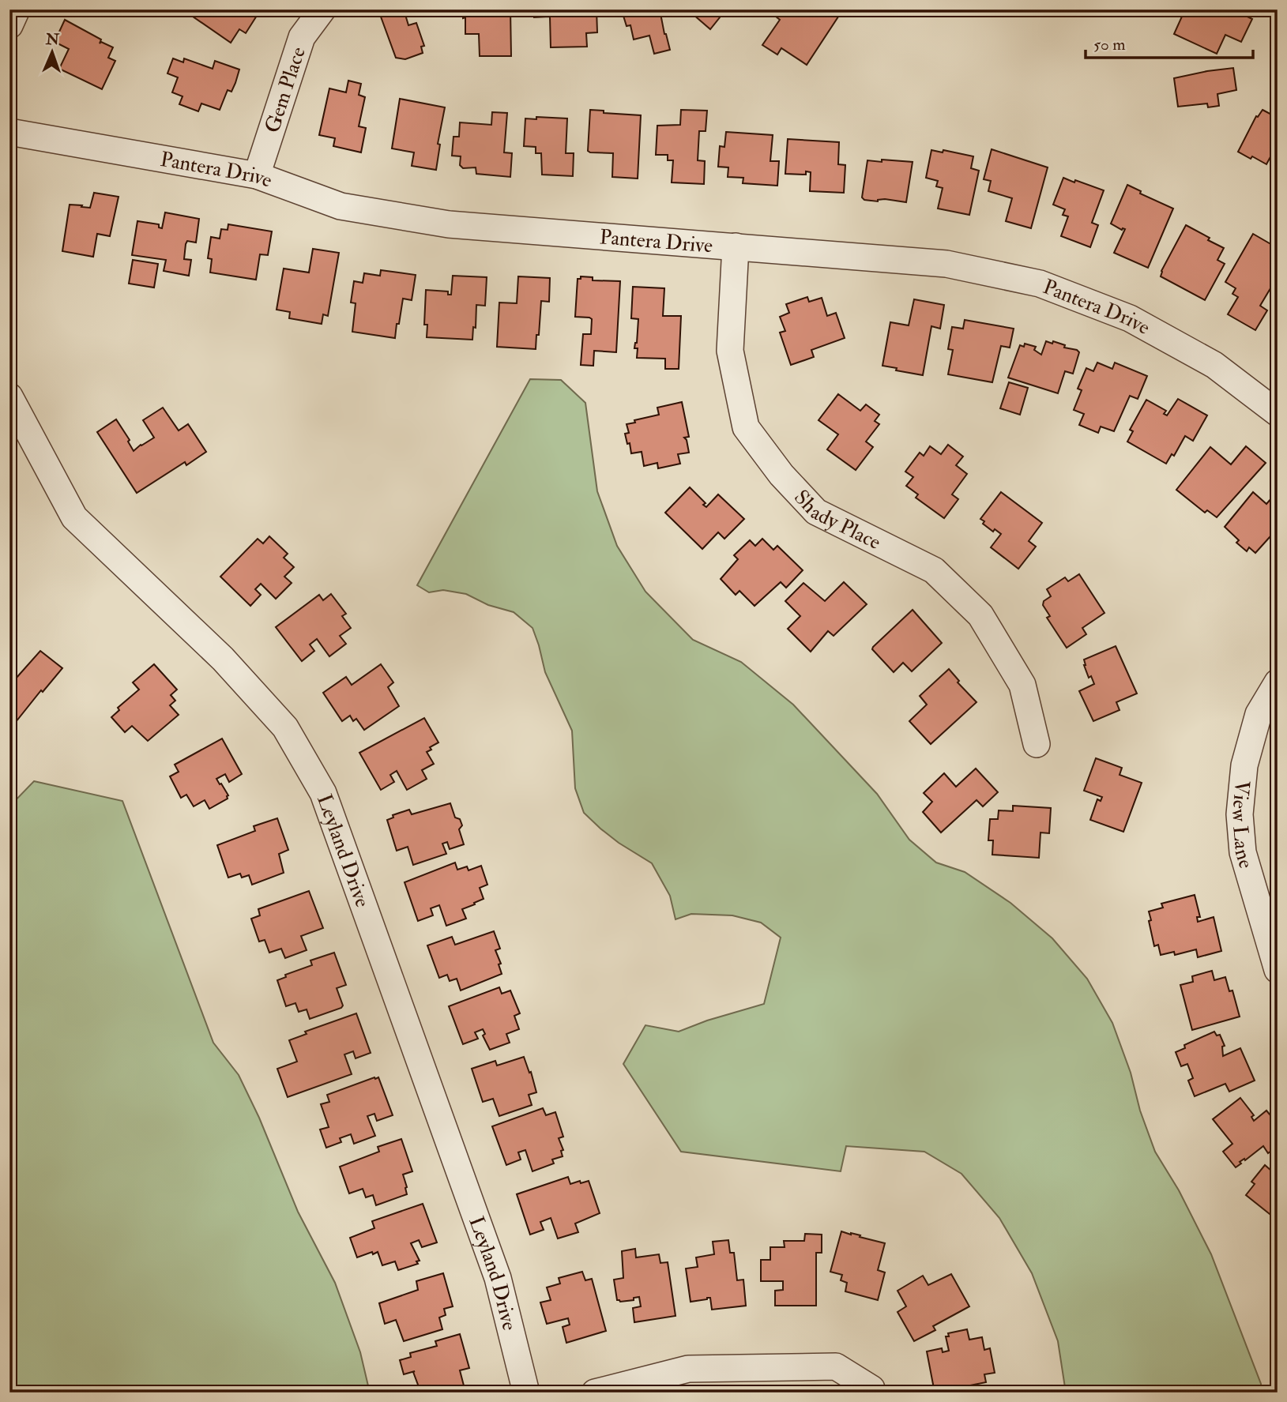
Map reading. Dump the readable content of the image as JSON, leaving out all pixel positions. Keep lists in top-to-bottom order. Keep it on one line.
{"streets":{"street":["Gem Place","Pantera Drive","Shady Place","View Lane","Leyland Drive"]},"crossings":[["Gem Place","Pantera Drive"],["Pantera Drive","Shady Place"]],"scale_bar":"50 m","north":"top"}
